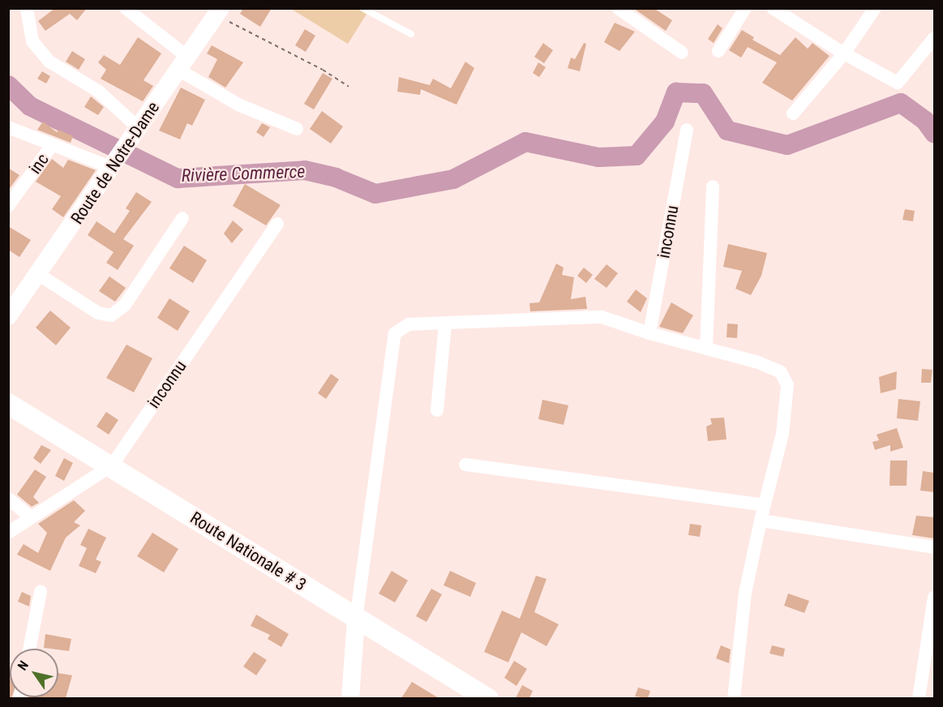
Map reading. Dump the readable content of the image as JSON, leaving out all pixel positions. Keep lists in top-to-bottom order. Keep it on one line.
{"streets":{"main road":["Route Nationale # 3"],"street":["Route de Notre-Dame","inc","inconnu"]},"crossings":[["inconnu","Route Nationale # 3"]],"water":["Rivière Commerce"],"north":"top left"}
